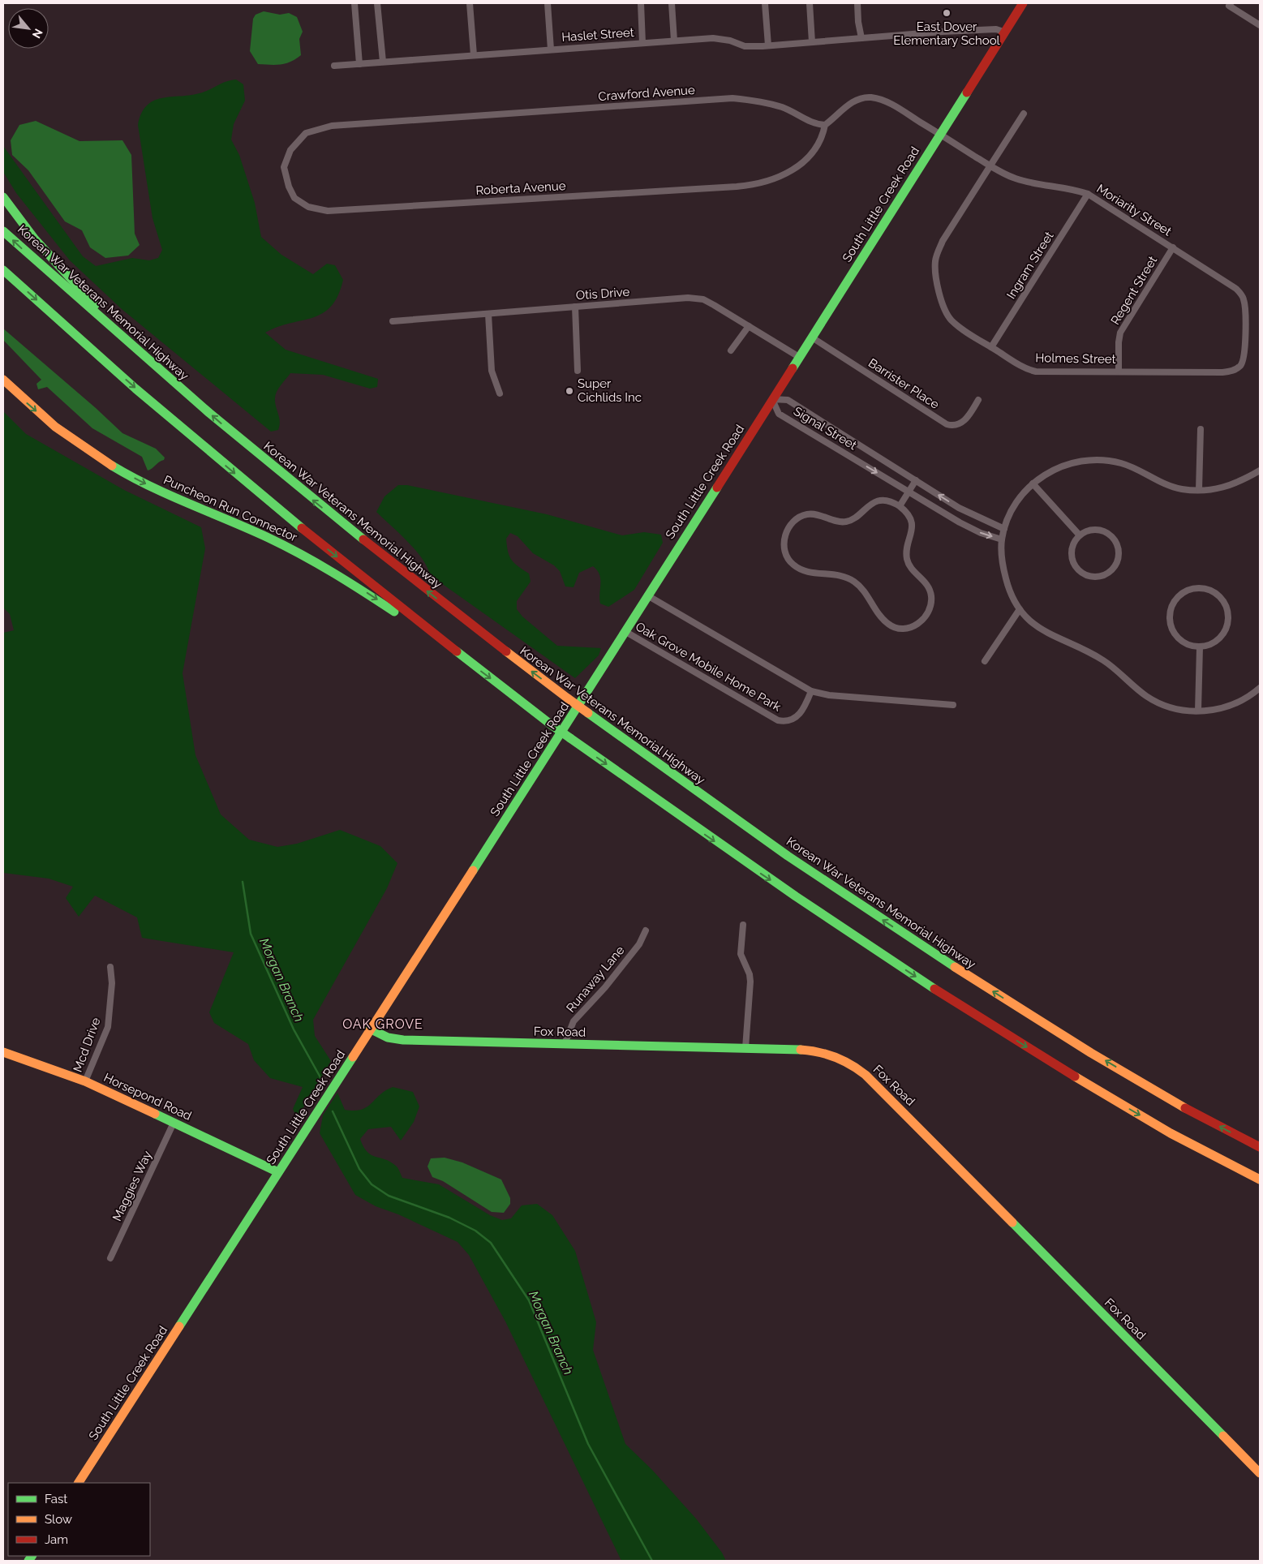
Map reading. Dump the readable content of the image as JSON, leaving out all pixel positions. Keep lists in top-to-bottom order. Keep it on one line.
{"streets":{"main road":["South Little Creek Road","Korean War Veterans Memorial Highway","Puncheon Run Connector","Fox Road","Horsepond Road"],"street":["Haslet Street","Crawford Avenue","Roberta Avenue","Moriarity Street","Ingram Street","Regent Street","Otis Drive","Holmes Street","Barrister Place","Signal Street","Oak Grove Mobile Home Park","Runaway Lane","Mcd Drive","Maggies Way"]},"crossings":[["Haslet Street","South Little Creek Road"],["Crawford Avenue","Roberta Avenue"],["South Little Creek Road","Moriarity Street"],["South Little Creek Road","Otis Drive"],["South Little Creek Road","Barrister Place"],["South Little Creek Road","Signal Street"],["South Little Creek Road","Oak Grove Mobile Home Park"],["South Little Creek Road","Fox Road"],["South Little Creek Road","Horsepond Road"],["Moriarity Street","Ingram Street"],["Moriarity Street","Regent Street"],["Moriarity Street","Holmes Street"],["Ingram Street","Holmes Street"],["Regent Street","Holmes Street"],["Runaway Lane","Fox Road"],["Mcd Drive","Horsepond Road"],["Horsepond Road","Maggies Way"]],"districts":["OAK GROVE"],"water":["Morgan Branch"],"places":["East Dover Elementary School","Super Cichlids Inc"],"legend":["Fast","Slow","Jam"],"north":"bottom right"}
